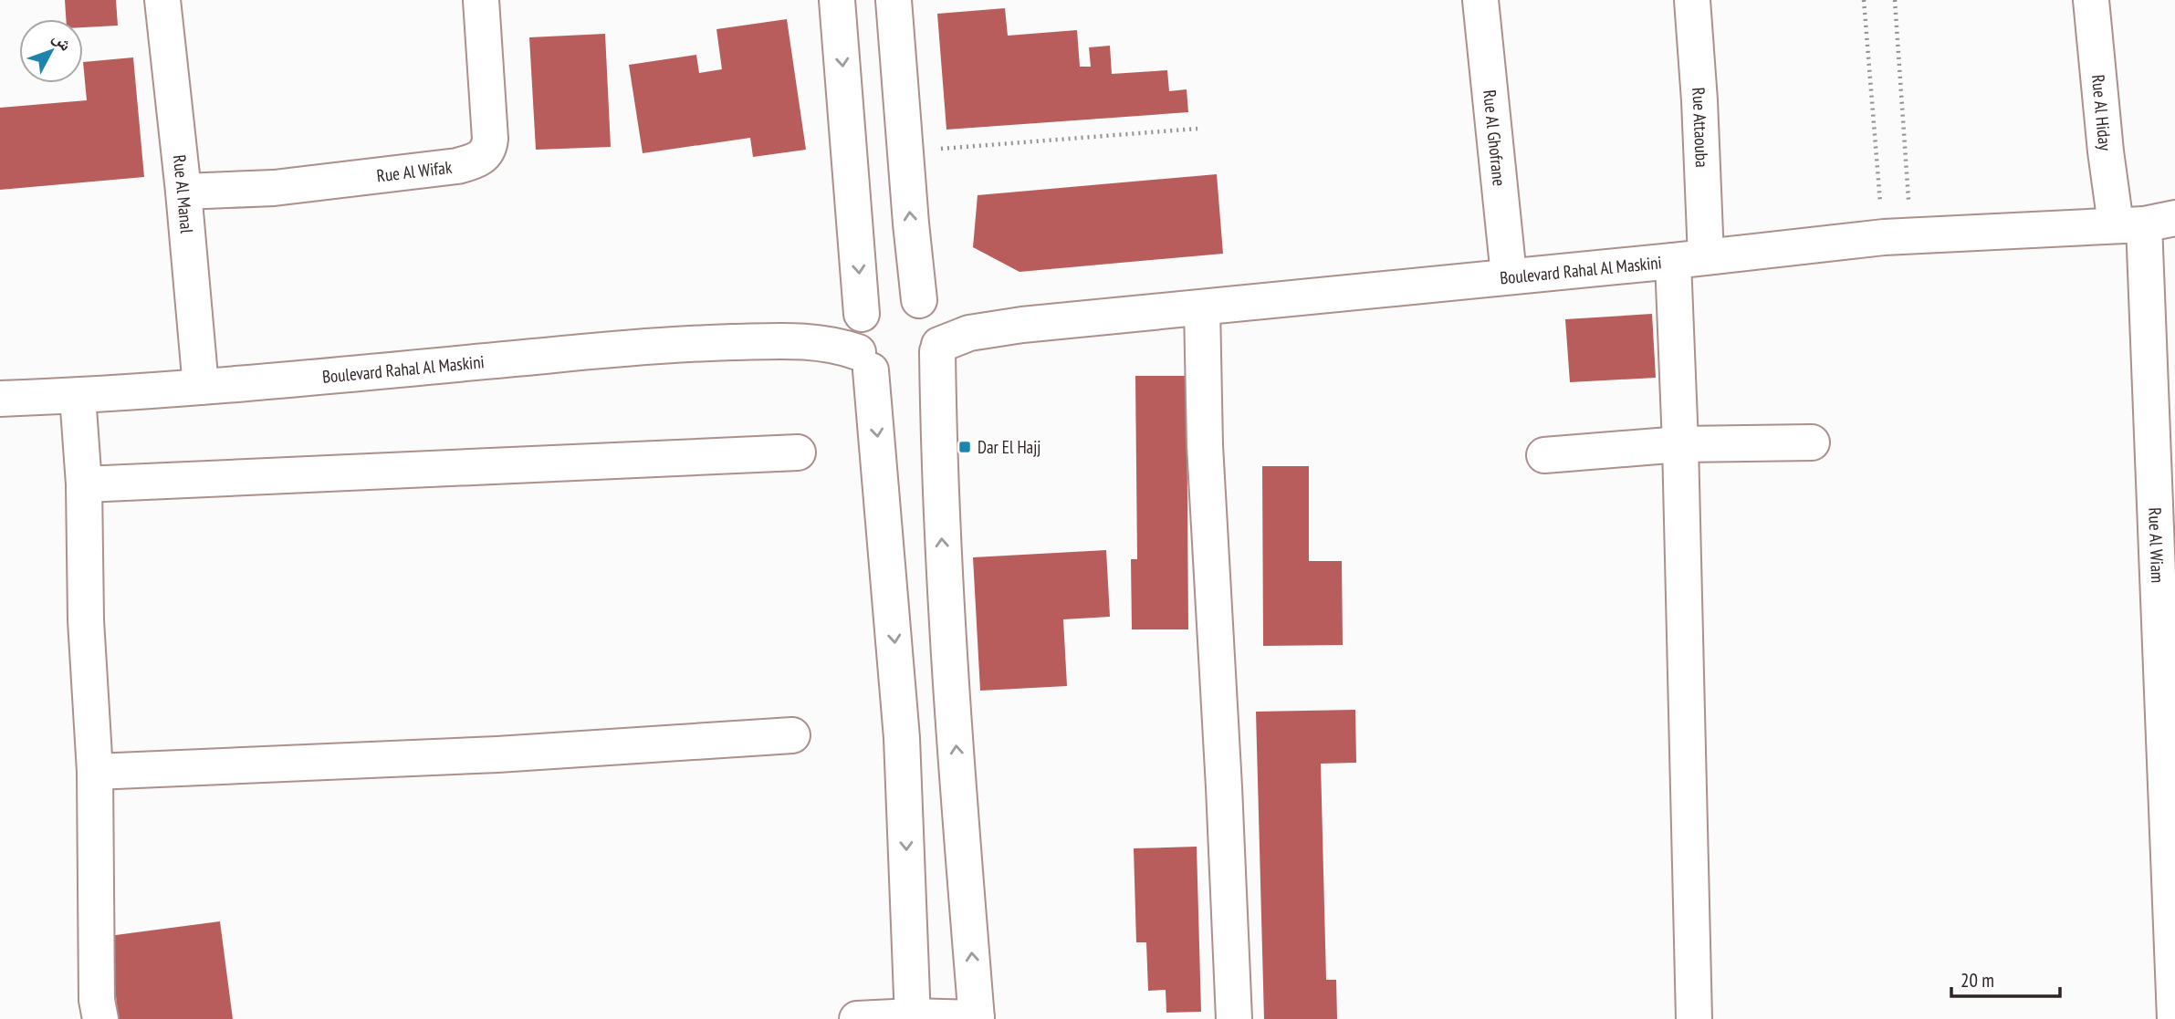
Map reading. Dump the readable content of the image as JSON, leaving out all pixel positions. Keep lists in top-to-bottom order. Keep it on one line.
{"streets":{"street":["Rue Al Hiday","Rue Attaouba","Rue Al Ghofrane","Rue Al Wifak","Rue Al Manal","Boulevard Rahal Al Maskini","Rue Al Wiam"]},"crossings":[["Rue Al Hiday","Boulevard Rahal Al Maskini"],["Rue Al Hiday","Rue Al Wiam"],["Rue Attaouba","Boulevard Rahal Al Maskini"],["Rue Al Ghofrane","Boulevard Rahal Al Maskini"],["Rue Al Wifak","Rue Al Manal"],["Rue Al Manal","Boulevard Rahal Al Maskini"],["Boulevard Rahal Al Maskini","Rue Al Wiam"]],"places":{"transit":["Dar El Hajj"]},"scale_bar":"20 m","north":"top right"}
